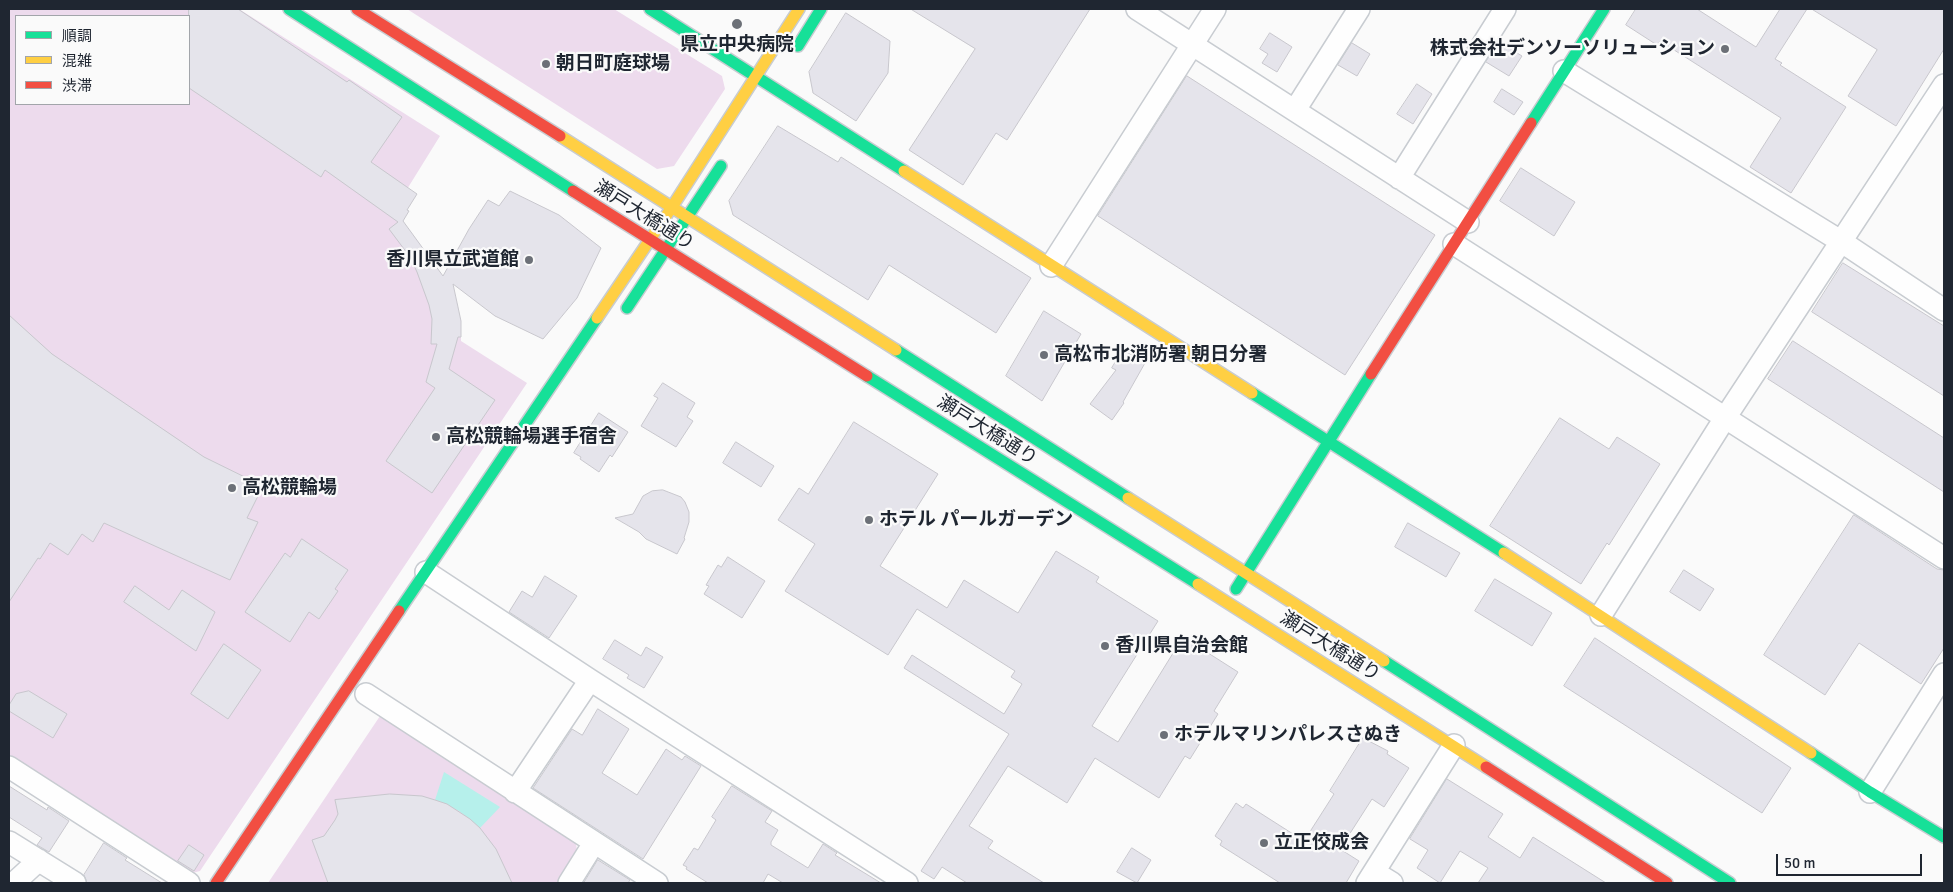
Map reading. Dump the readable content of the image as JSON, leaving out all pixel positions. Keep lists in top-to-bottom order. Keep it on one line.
{"streets":{"street":["瀬戸大橋通り"]},"places":["県立中央病院","株式会社デンソーソリューション","朝日町庭球場","香川県立武道館","高松市北消防署 朝日分署","高松競輪場選手宿舎","高松競輪場","ホテル パールガーデン","香川県自治会館","ホテルマリンパレスさぬき","立正佼成会"],"legend":["順調","混雑","渋滞"],"scale_bar":"50 m"}
